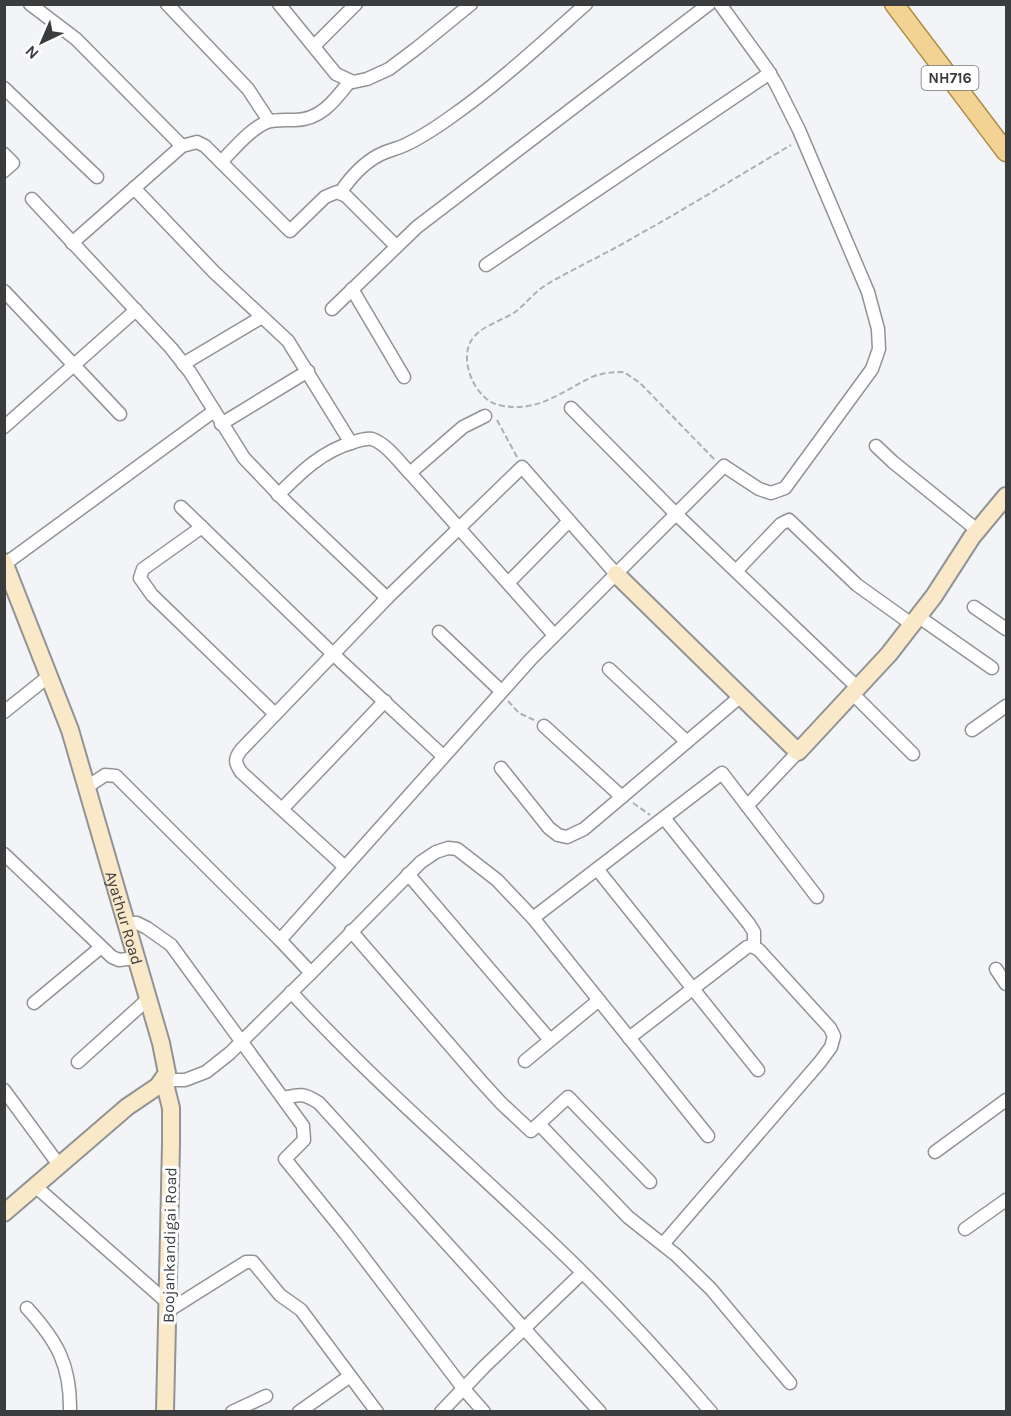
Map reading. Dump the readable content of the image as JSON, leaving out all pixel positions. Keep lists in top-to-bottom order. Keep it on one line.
{"streets":{"main road":["NH716"],"street":["Ayathur Road","Boojankandigai Road"]},"crossings":[["Ayathur Road","Boojankandigai Road"]],"north":"bottom left"}
